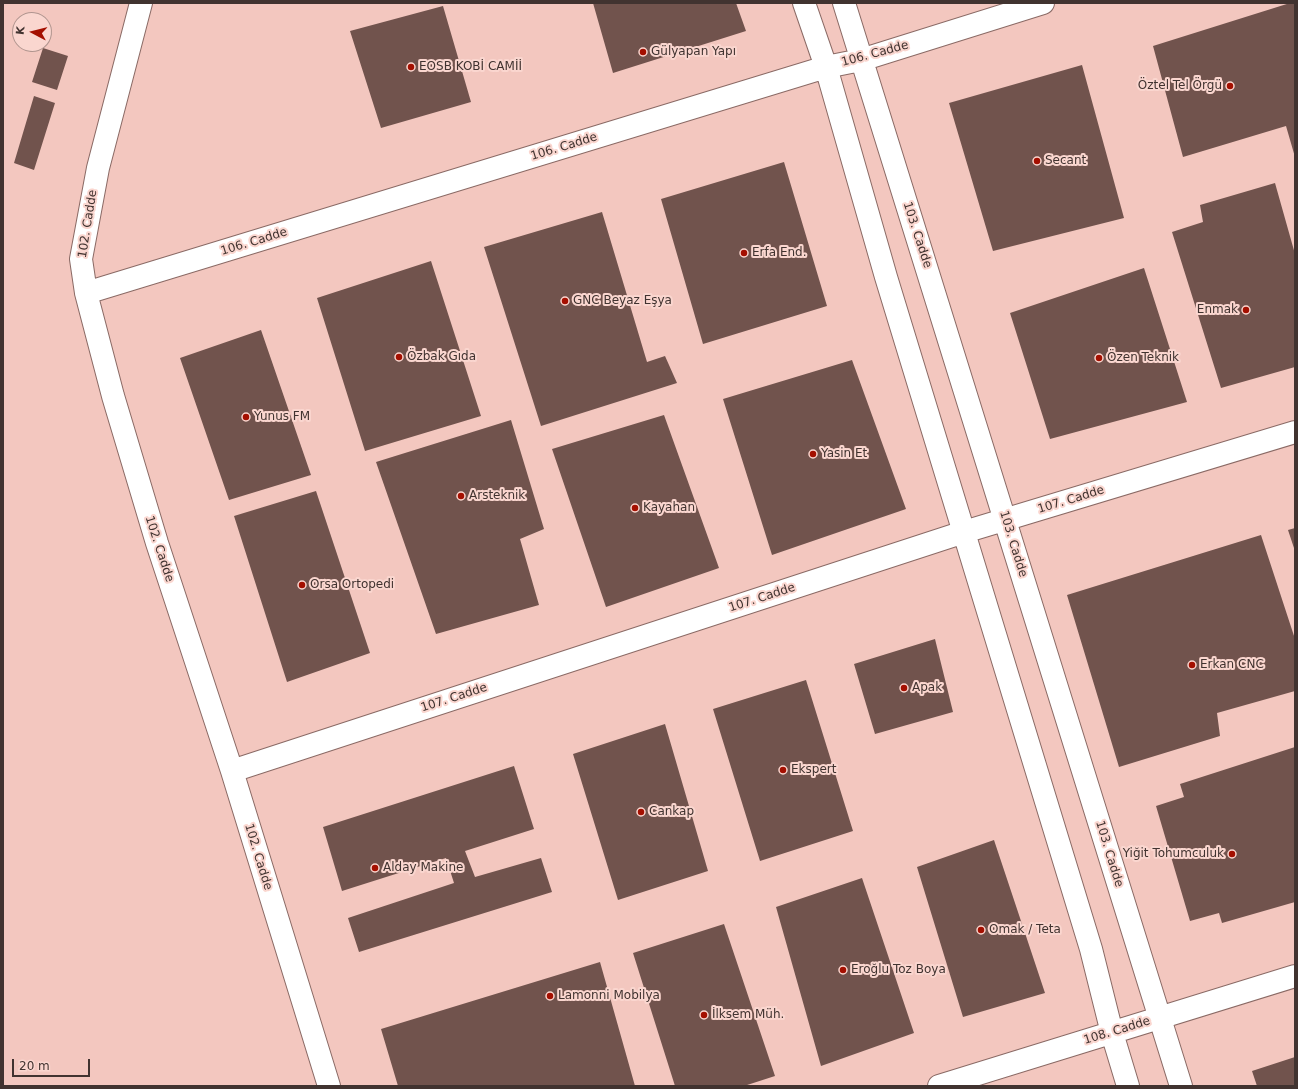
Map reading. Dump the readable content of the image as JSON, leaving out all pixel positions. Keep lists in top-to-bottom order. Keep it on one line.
{"streets":{"street":["106. Cadde","102. Cadde","103. Cadde","107. Cadde","108. Cadde"]},"crossings":[["106. Cadde","102. Cadde"],["106. Cadde","103. Cadde"],["102. Cadde","107. Cadde"],["103. Cadde","107. Cadde"],["103. Cadde","108. Cadde"]],"places":["Gülyapan Yapı","EOSB KOBİ CAMİİ","Öztel Tel Örgü","Secant","Erfa End.","GNC Beyaz Eşya","Enmak","Özbak Gıda","Özen Teknik","Yunus FM","Yasin Et","Arsteknik","Kayahan","Orsa Ortopedi","Erkan CNC","Apak","Ekspert","Cankap","Yiğit Tohumculuk","Alday Makine","Omak / Teta","Eroğlu Toz Boya","Lamonni Mobilya","İlksem Müh."],"scale_bar":"20 m","north":"left"}
